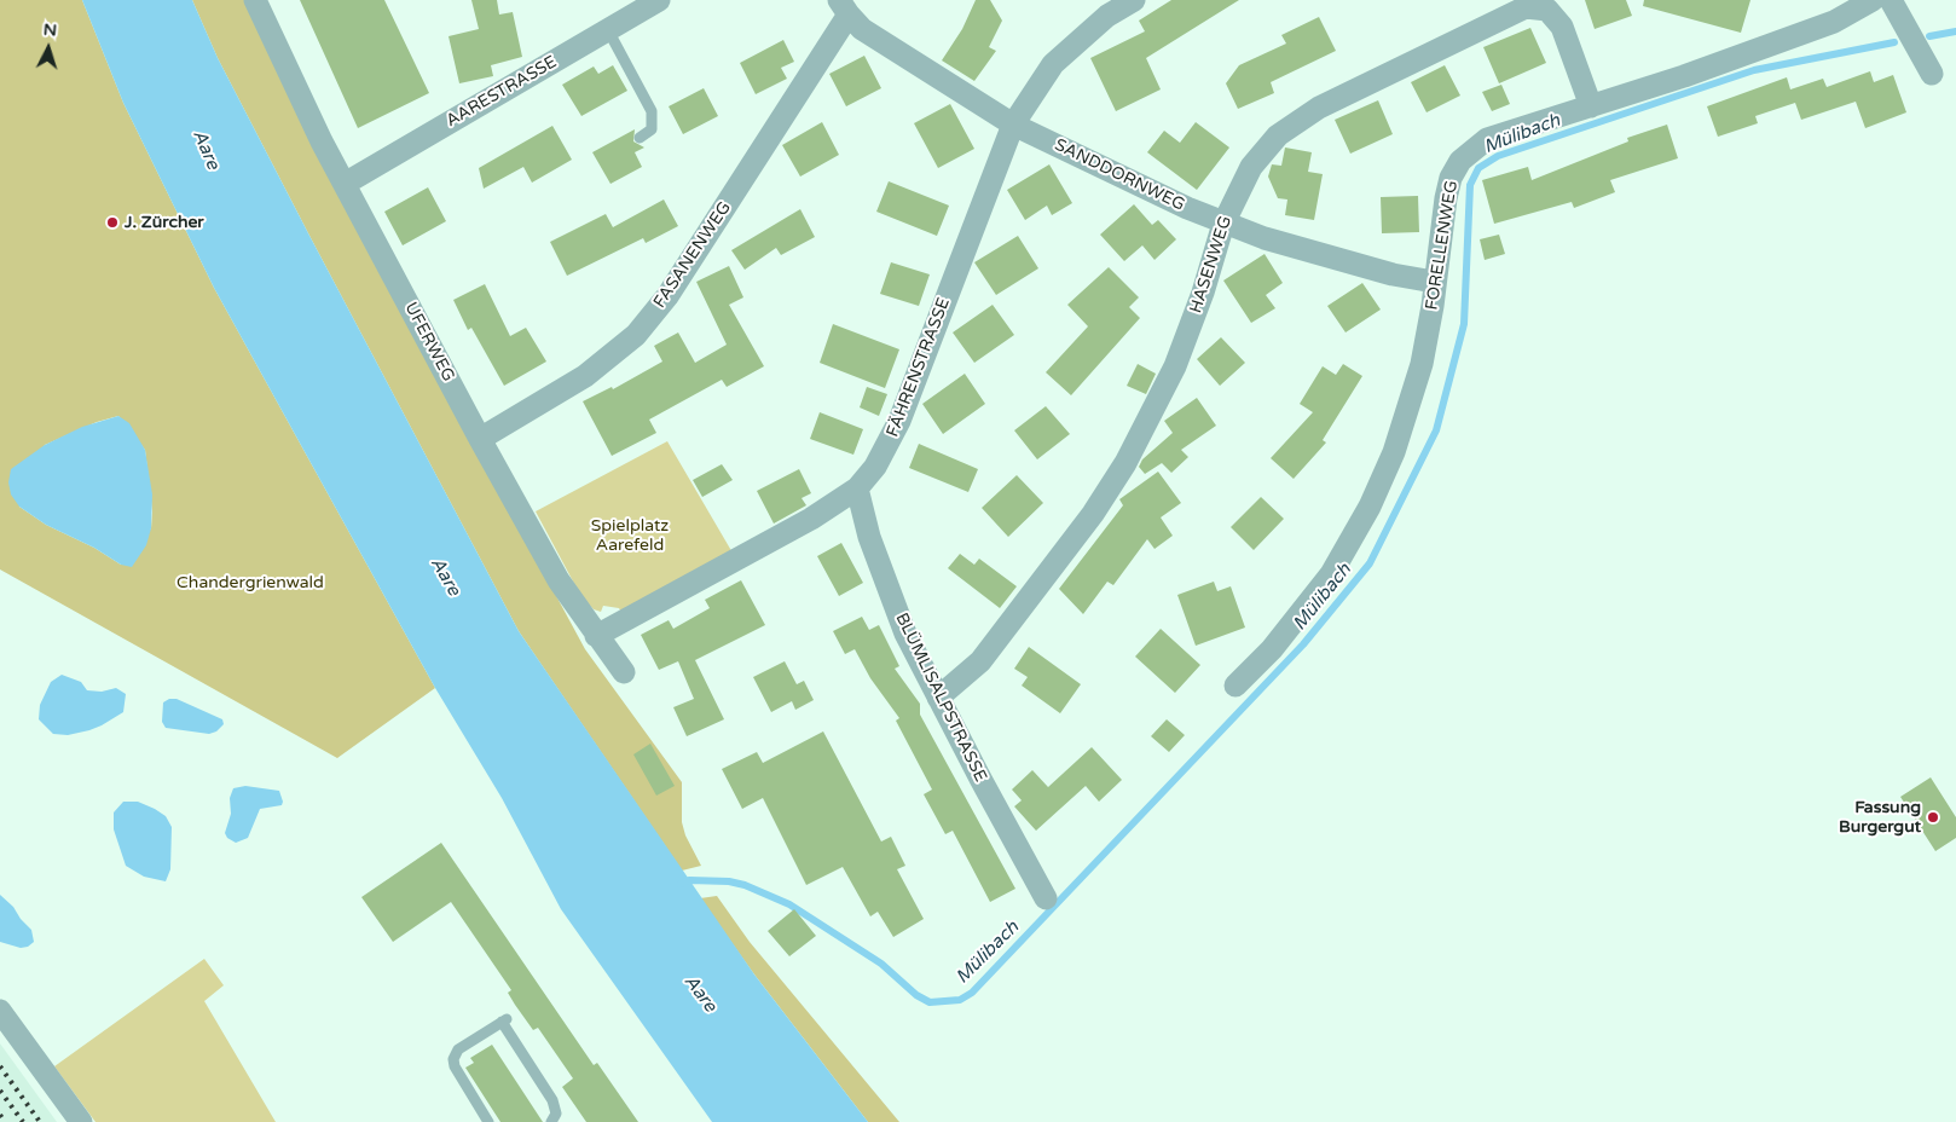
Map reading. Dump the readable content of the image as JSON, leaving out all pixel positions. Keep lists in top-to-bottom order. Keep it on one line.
{"streets":{"street":["AARESTRASSE","SANDDORNWEG","FORELLENWEG","FASANENWEG","HASENWEG","UFERWEG","FÄHRENSTRASSE","BLÜMLISALPSTRASSE"]},"crossings":[["AARESTRASSE","UFERWEG"],["SANDDORNWEG","FORELLENWEG"],["SANDDORNWEG","FASANENWEG"],["SANDDORNWEG","HASENWEG"],["SANDDORNWEG","FÄHRENSTRASSE"],["FORELLENWEG","HASENWEG"],["FASANENWEG","UFERWEG"],["HASENWEG","BLÜMLISALPSTRASSE"],["UFERWEG","FÄHRENSTRASSE"],["FÄHRENSTRASSE","BLÜMLISALPSTRASSE"]],"water":["Mülibach","Aare"],"parks":["Spielplatz Aarefeld","Chandergrienwald"],"places":["J. Zürcher","Fassung Burgergut"],"north":"top"}
